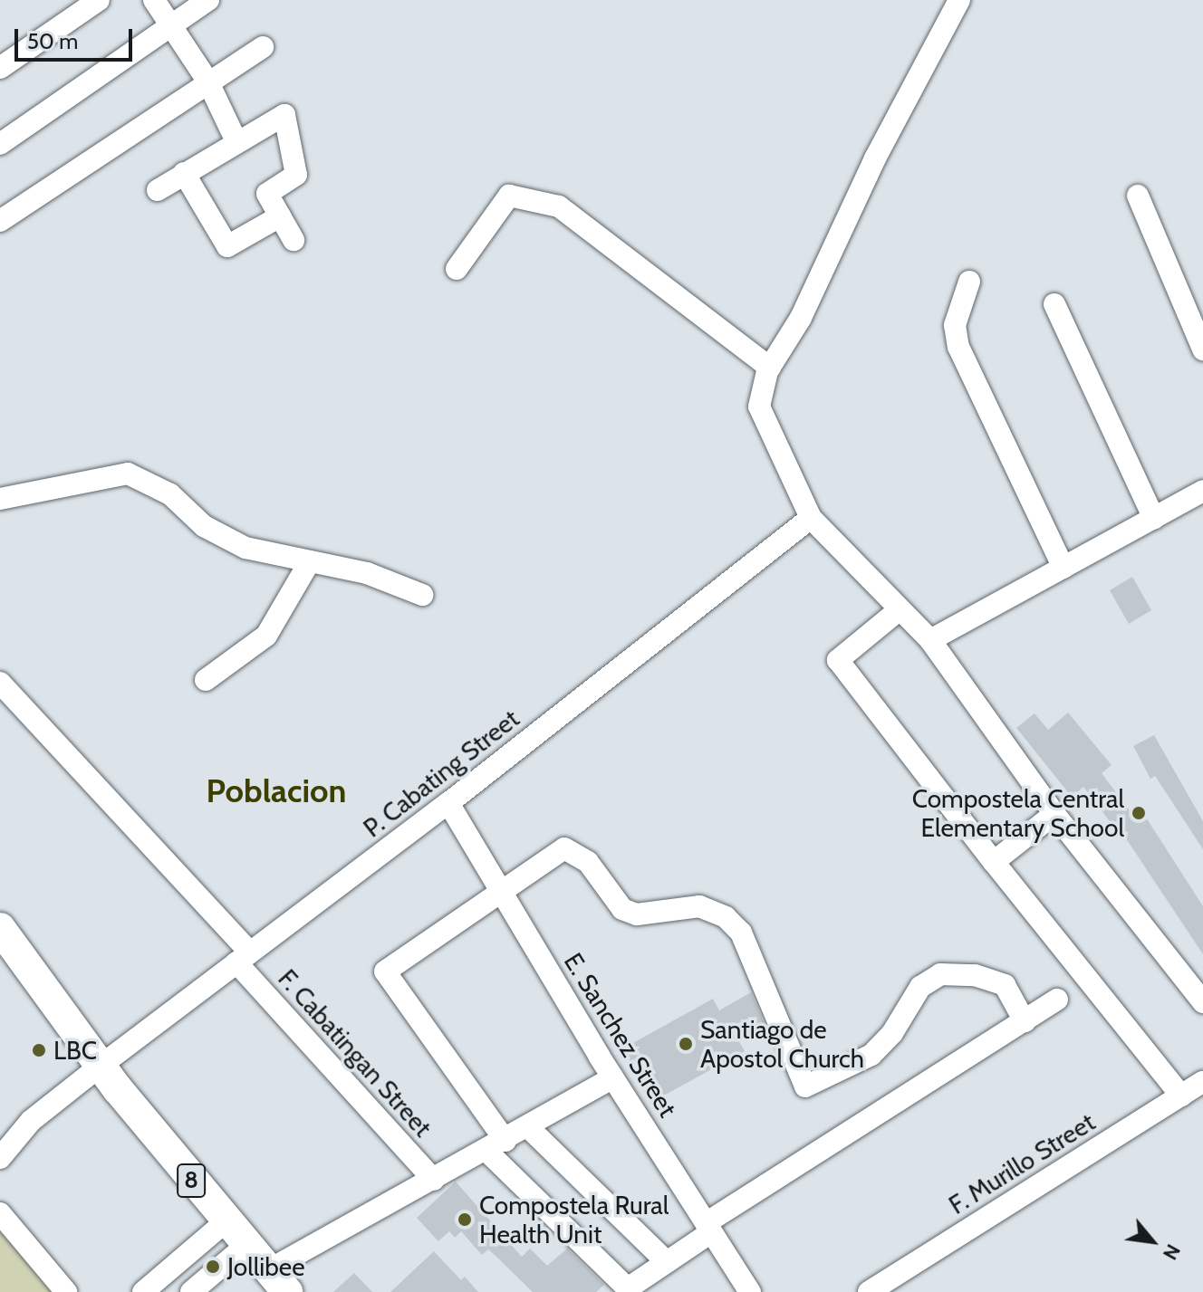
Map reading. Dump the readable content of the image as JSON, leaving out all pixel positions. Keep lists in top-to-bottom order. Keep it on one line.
{"streets":{"highway":["8"],"street":["P. Cabating Street","E. Sanchez Street","F. Cabatingan Street","F. Murillo Street"]},"crossings":[["P. Cabating Street","E. Sanchez Street"],["P. Cabating Street","F. Cabatingan Street"],["P. Cabating Street","8"]],"districts":["Poblacion"],"places":["Compostela Central Elementary School","Santiago de Apostol Church","LBC","Compostela Rural Health Unit","Jollibee"],"scale_bar":"50 m","north":"bottom right"}
